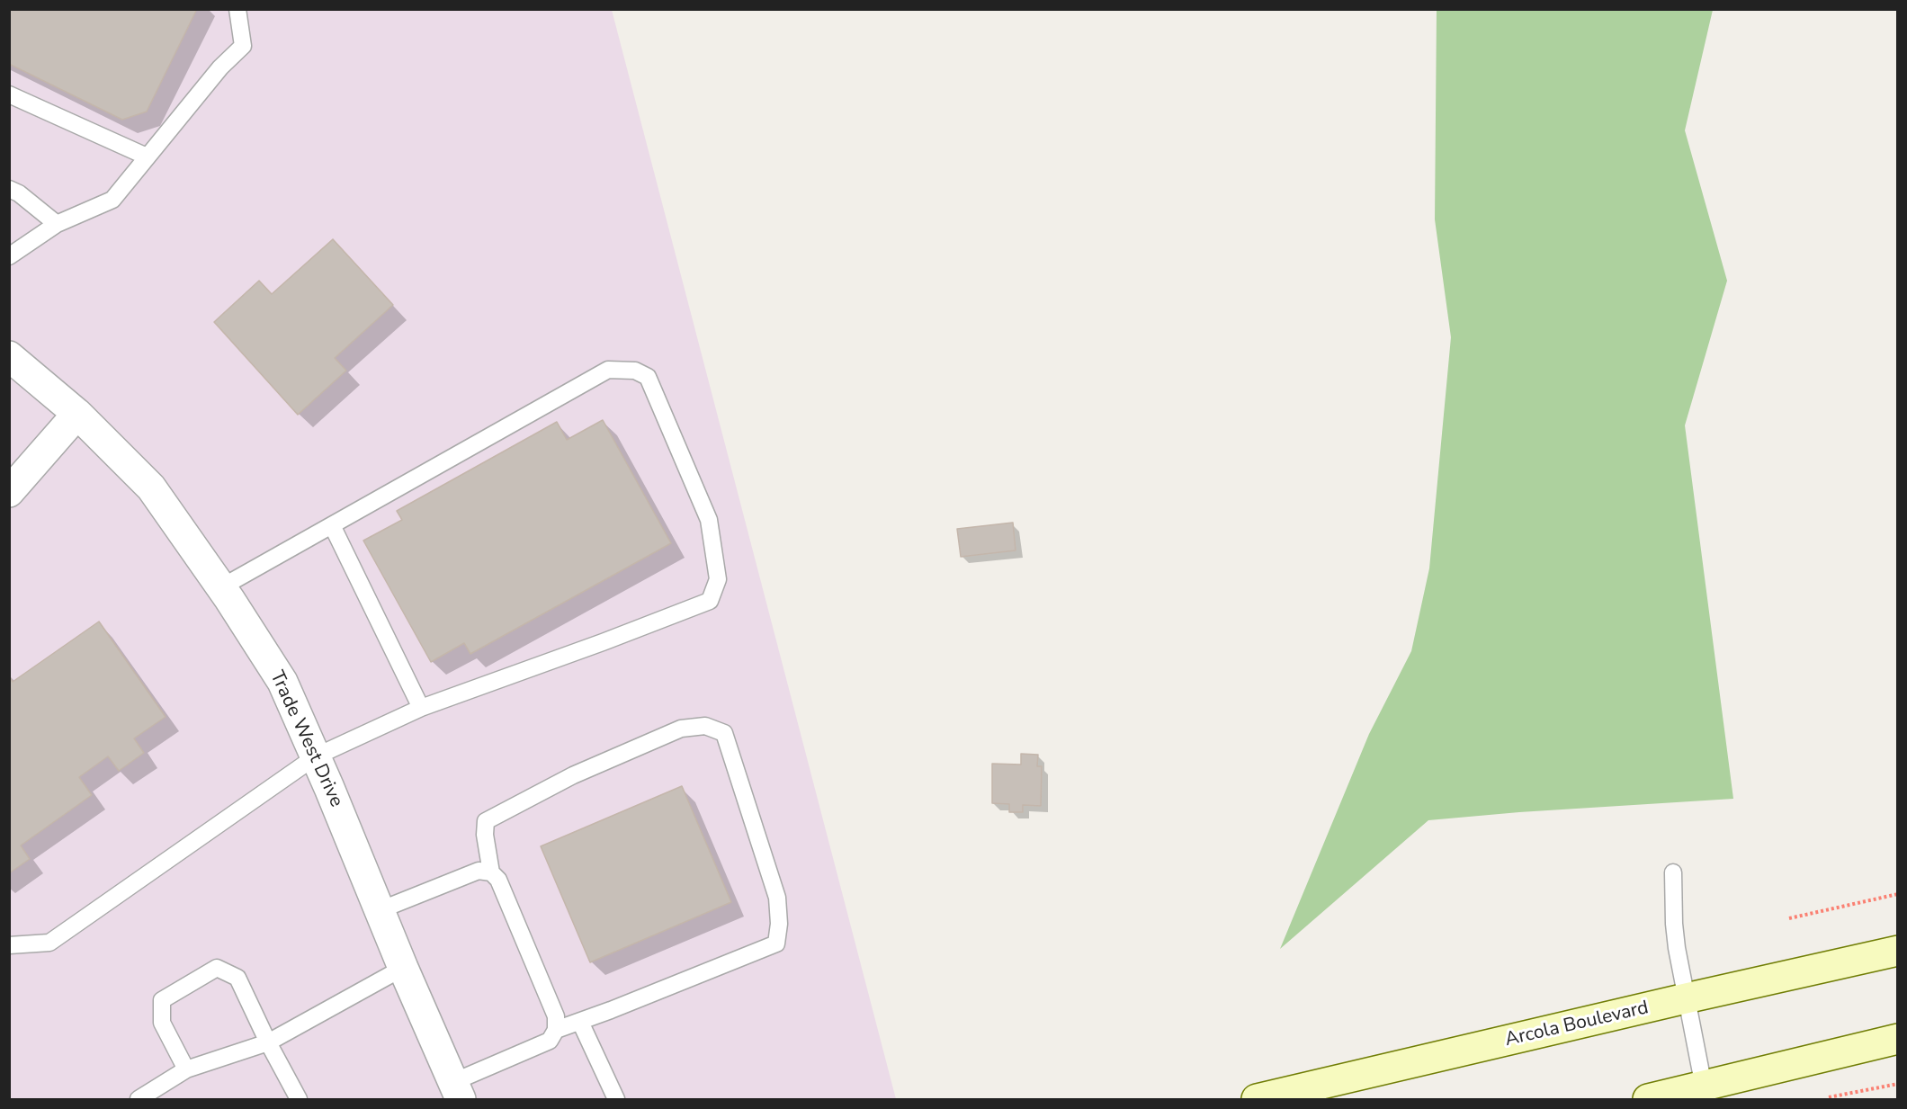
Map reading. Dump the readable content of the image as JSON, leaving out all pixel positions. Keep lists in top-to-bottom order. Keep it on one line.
{"streets":{"main road":["Arcola Boulevard"],"street":["Trade West Drive"]}}
